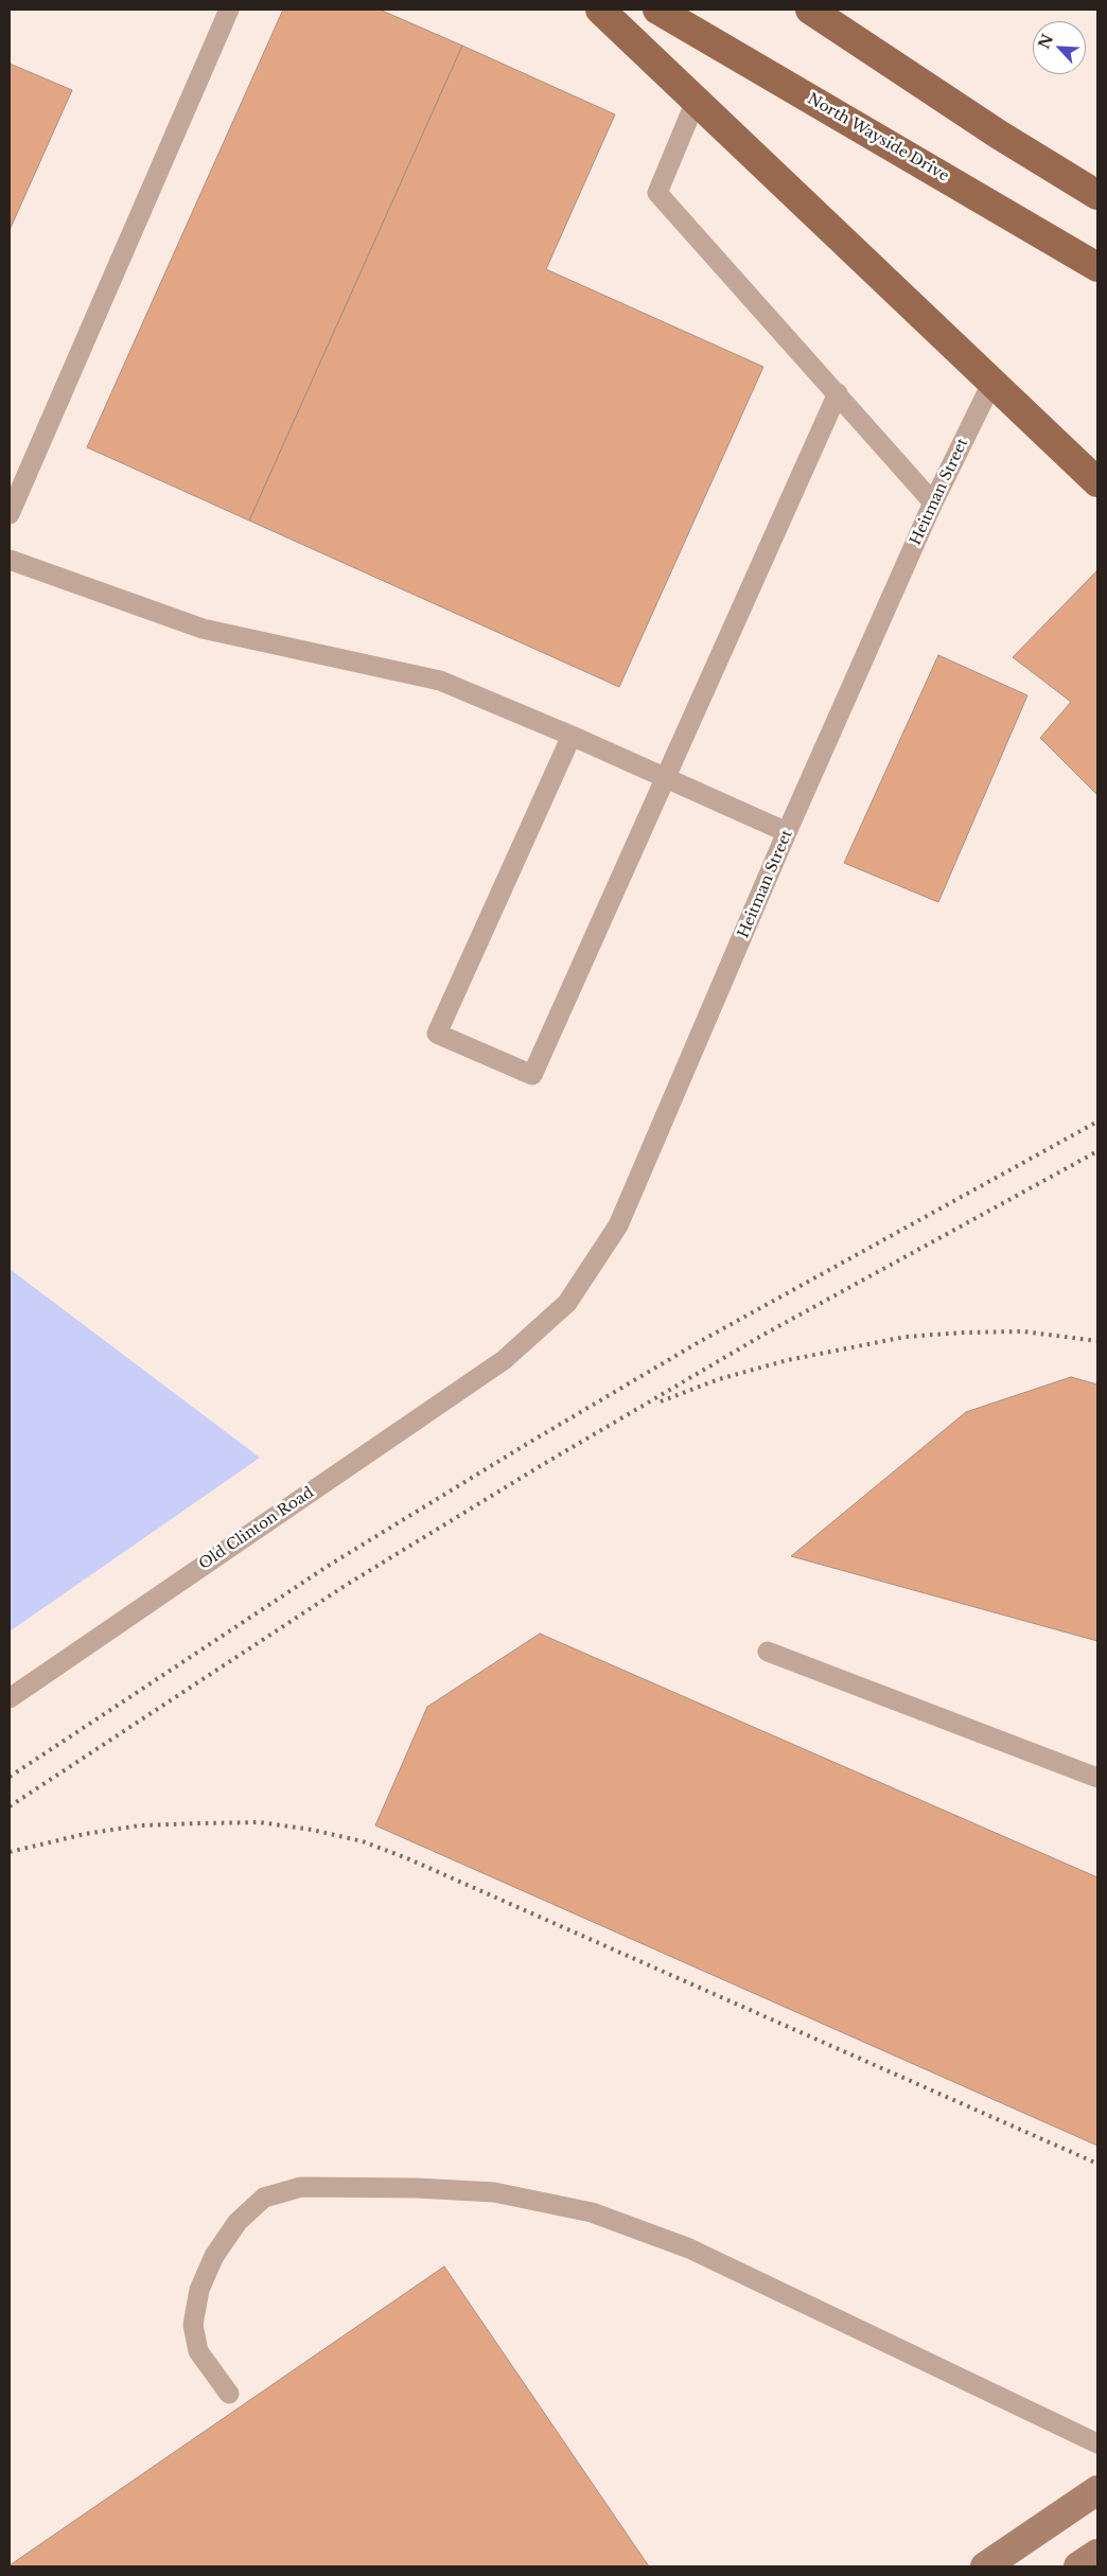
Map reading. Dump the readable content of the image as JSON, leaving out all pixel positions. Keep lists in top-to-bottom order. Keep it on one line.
{"streets":{"main road":["North Wayside Drive"],"lane":["Heitman Street","Old Clinton Road"]},"crossings":[["Heitman Street","Old Clinton Road"]],"north":"top left"}
